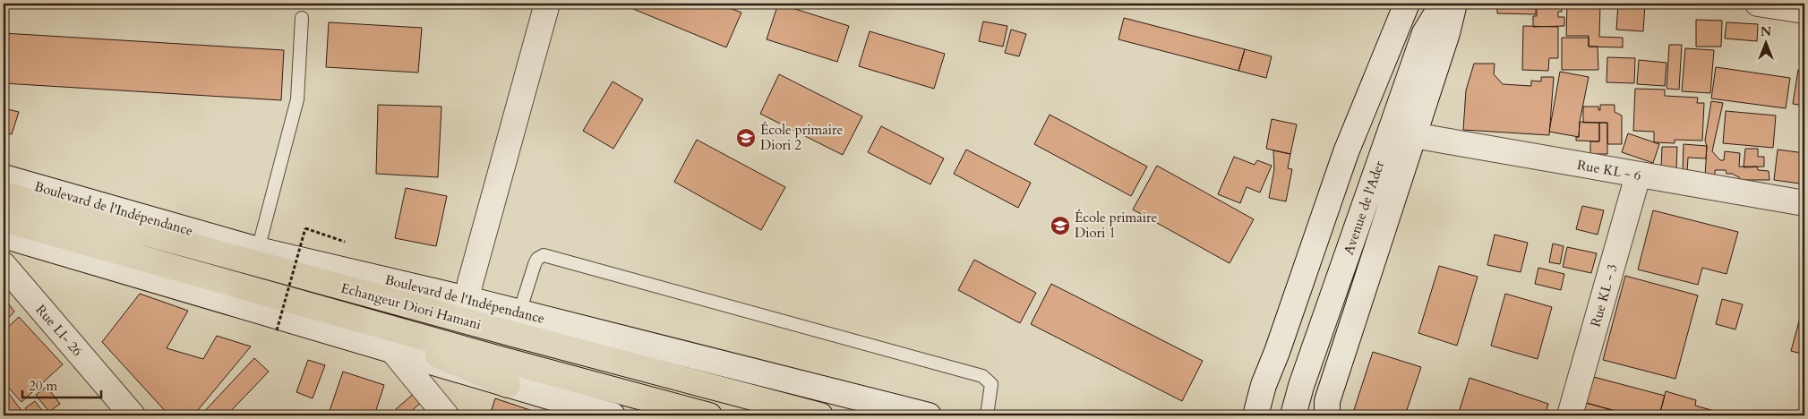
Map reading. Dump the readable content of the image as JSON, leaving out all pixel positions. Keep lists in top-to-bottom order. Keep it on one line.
{"streets":{"main road":["Rue KL - 6","Avenue de l'Ader","Boulevard de l'Indépendance","Rue KL - 3","Echangeur Diori Hamani","Rue LI- 26"]},"crossings":[["Rue KL - 6","Avenue de l'Ader"],["Rue KL - 6","Rue KL - 3"]],"places":{"school or university":["École primaire Diori 2","École primaire Diori 1"]},"scale_bar":"20 m","north":"top"}
